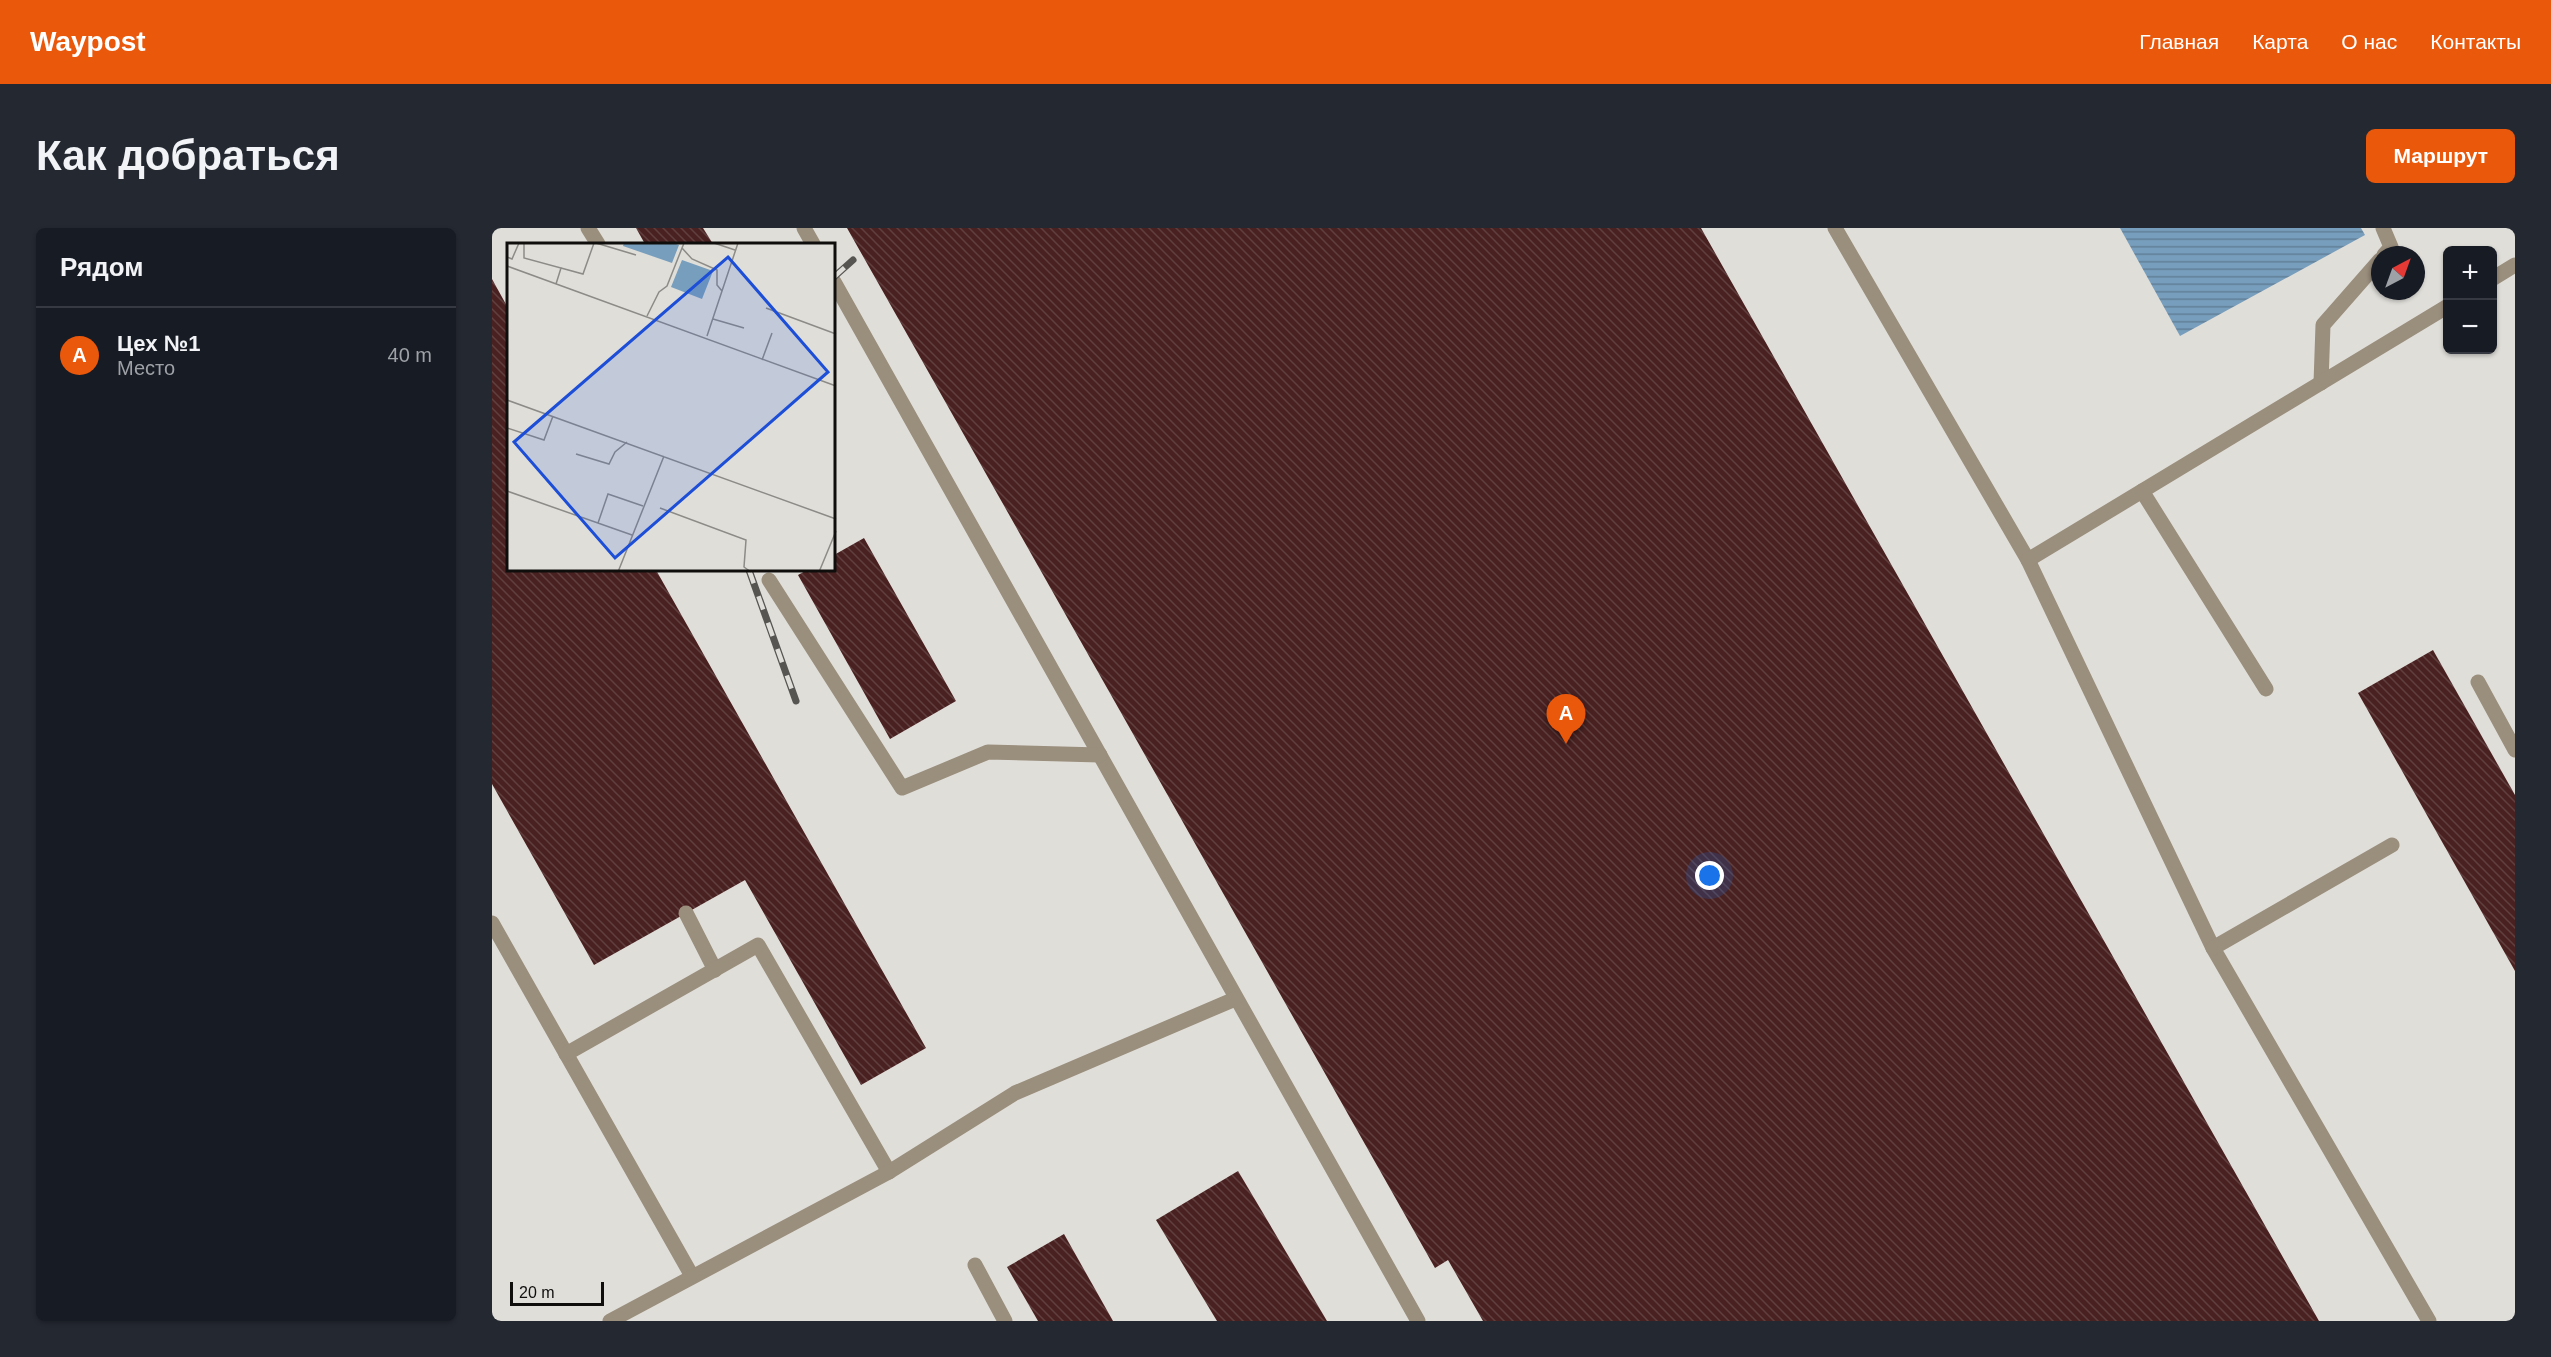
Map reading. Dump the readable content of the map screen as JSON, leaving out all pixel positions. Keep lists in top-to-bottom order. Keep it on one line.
{"scale_bar":"20 m","north":"top right","page":{"header":"Waypost","nav":["Главная","Карта","О нас","Контакты"],"buttons":"Маршрут","title":"Как добраться","heading":"Рядом","map_buttons":["+","−"],"list":[{"mark":"A","name":"Цех №1","note":"Место","value":"40 m"}],"pins":"A","scale":"20 m"}}
